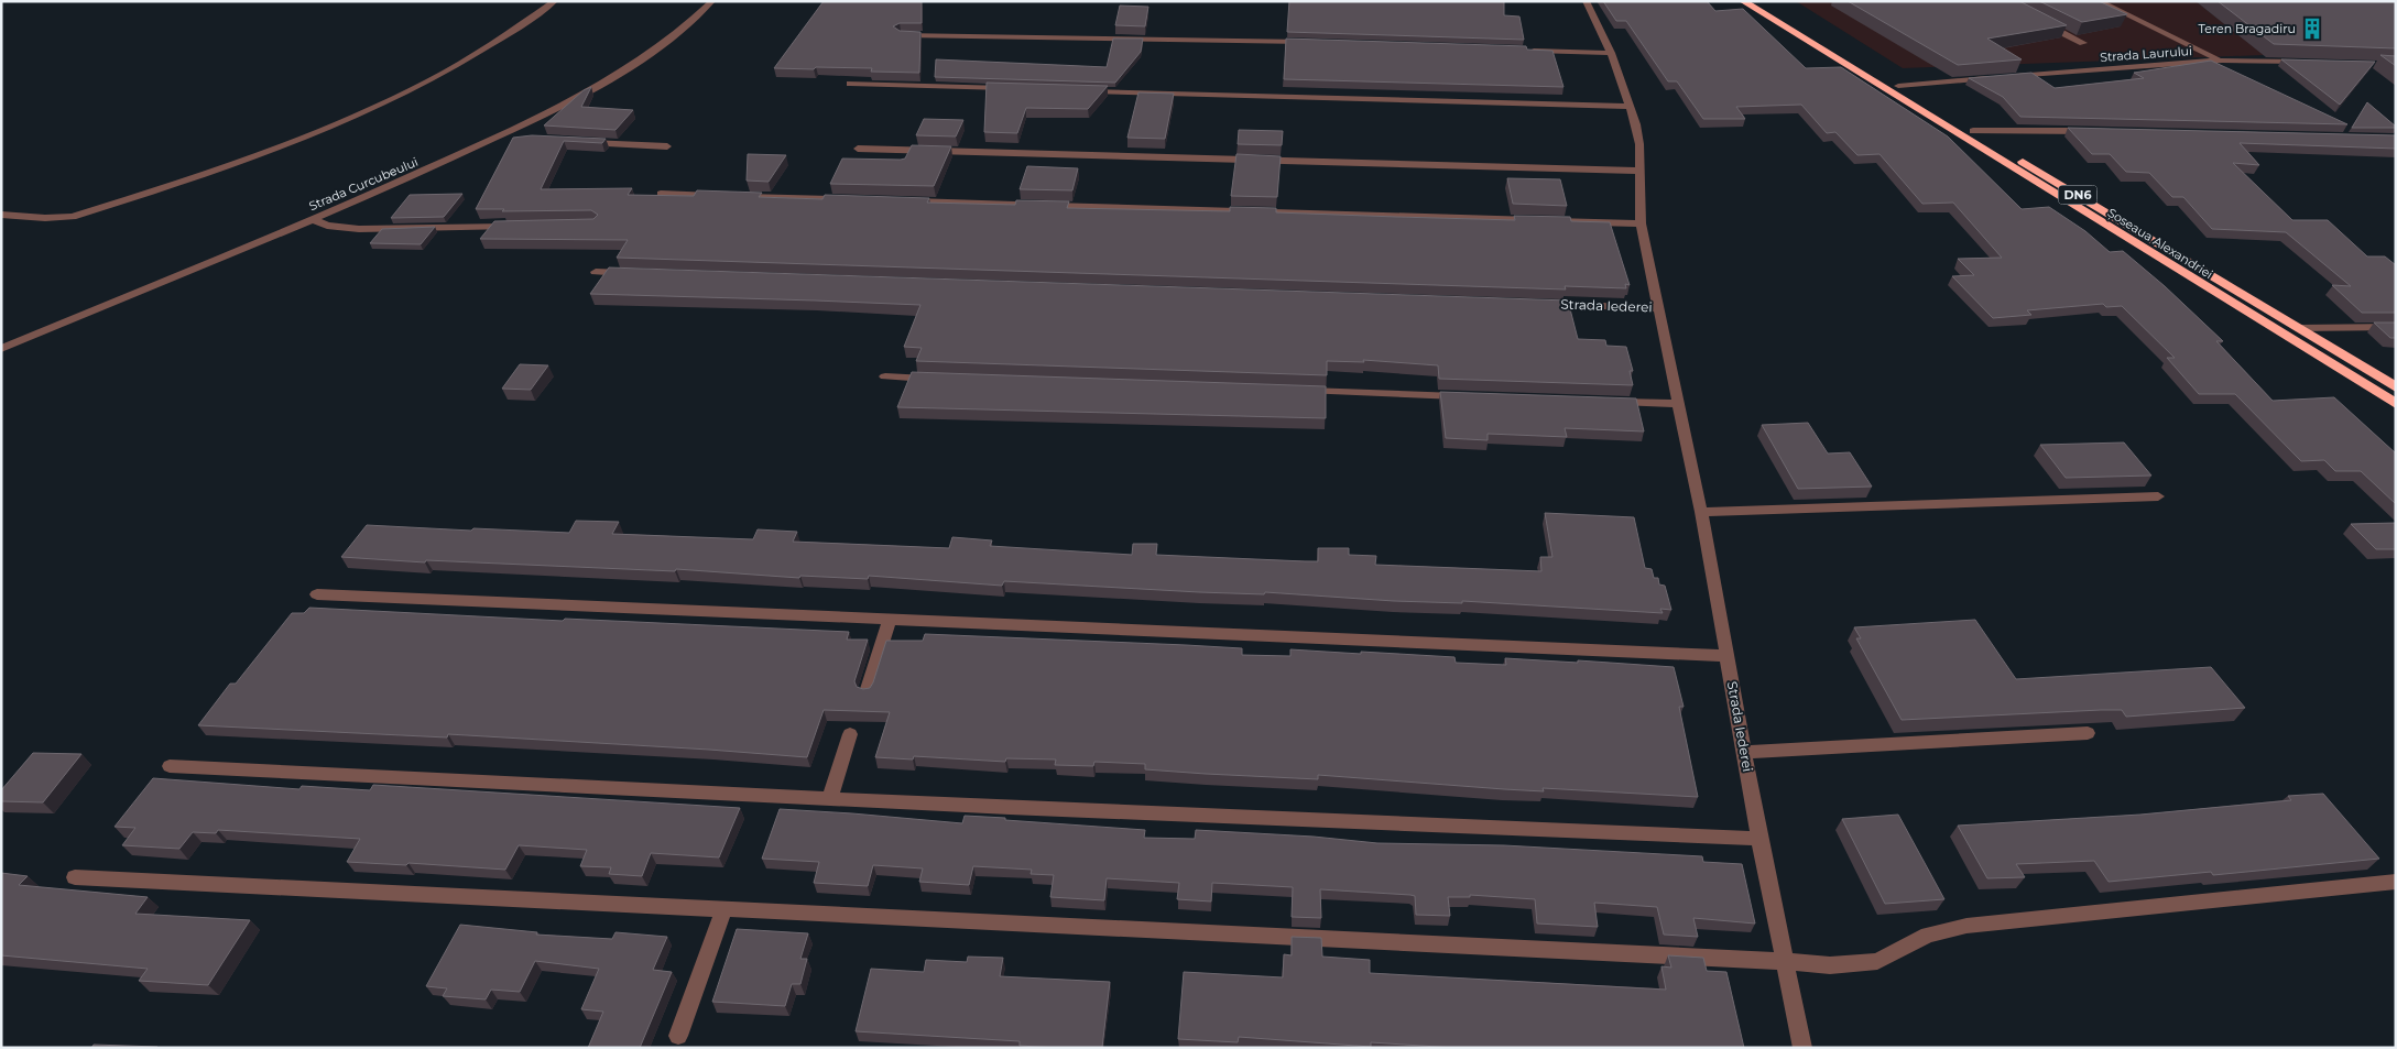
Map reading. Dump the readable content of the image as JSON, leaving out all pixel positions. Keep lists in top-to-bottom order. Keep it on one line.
{"streets":{"highway":["DN6","Șoseaua Alexandriei"],"street":["Strada Laurului","Strada Curcubeului","Strada Iederei"]},"places":{"building":["Teren Bragadiru"]}}
